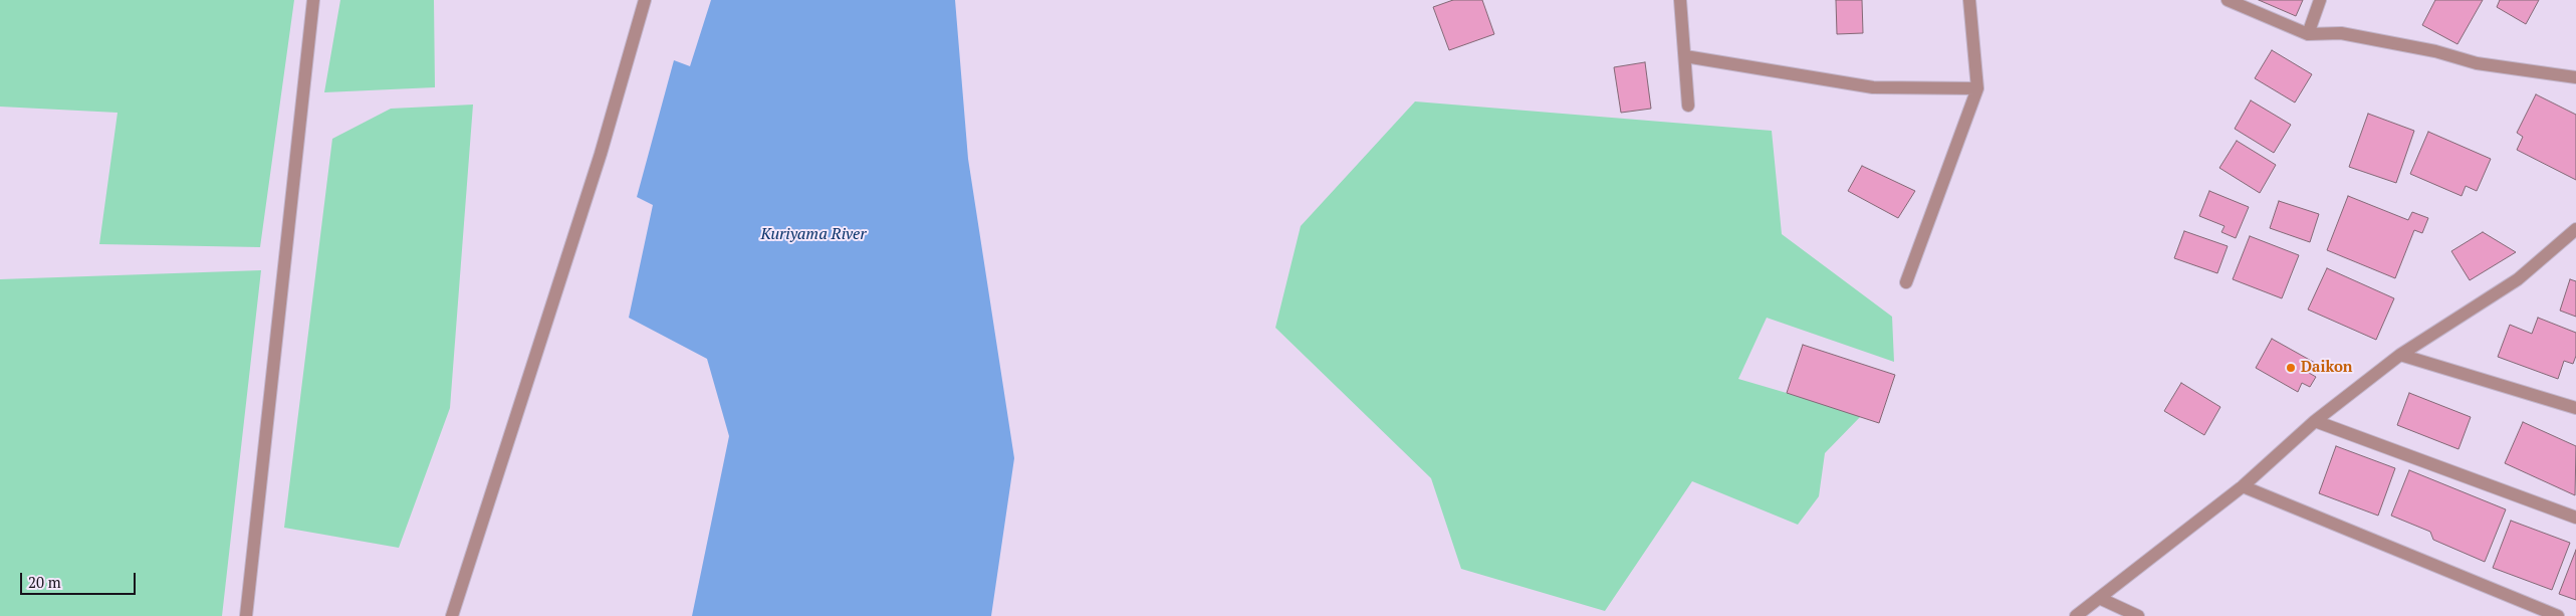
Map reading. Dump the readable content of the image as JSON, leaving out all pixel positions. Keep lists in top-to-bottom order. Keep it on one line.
{"water":["Kuriyama River"],"places":["Daikon"],"scale_bar":"20 m"}
